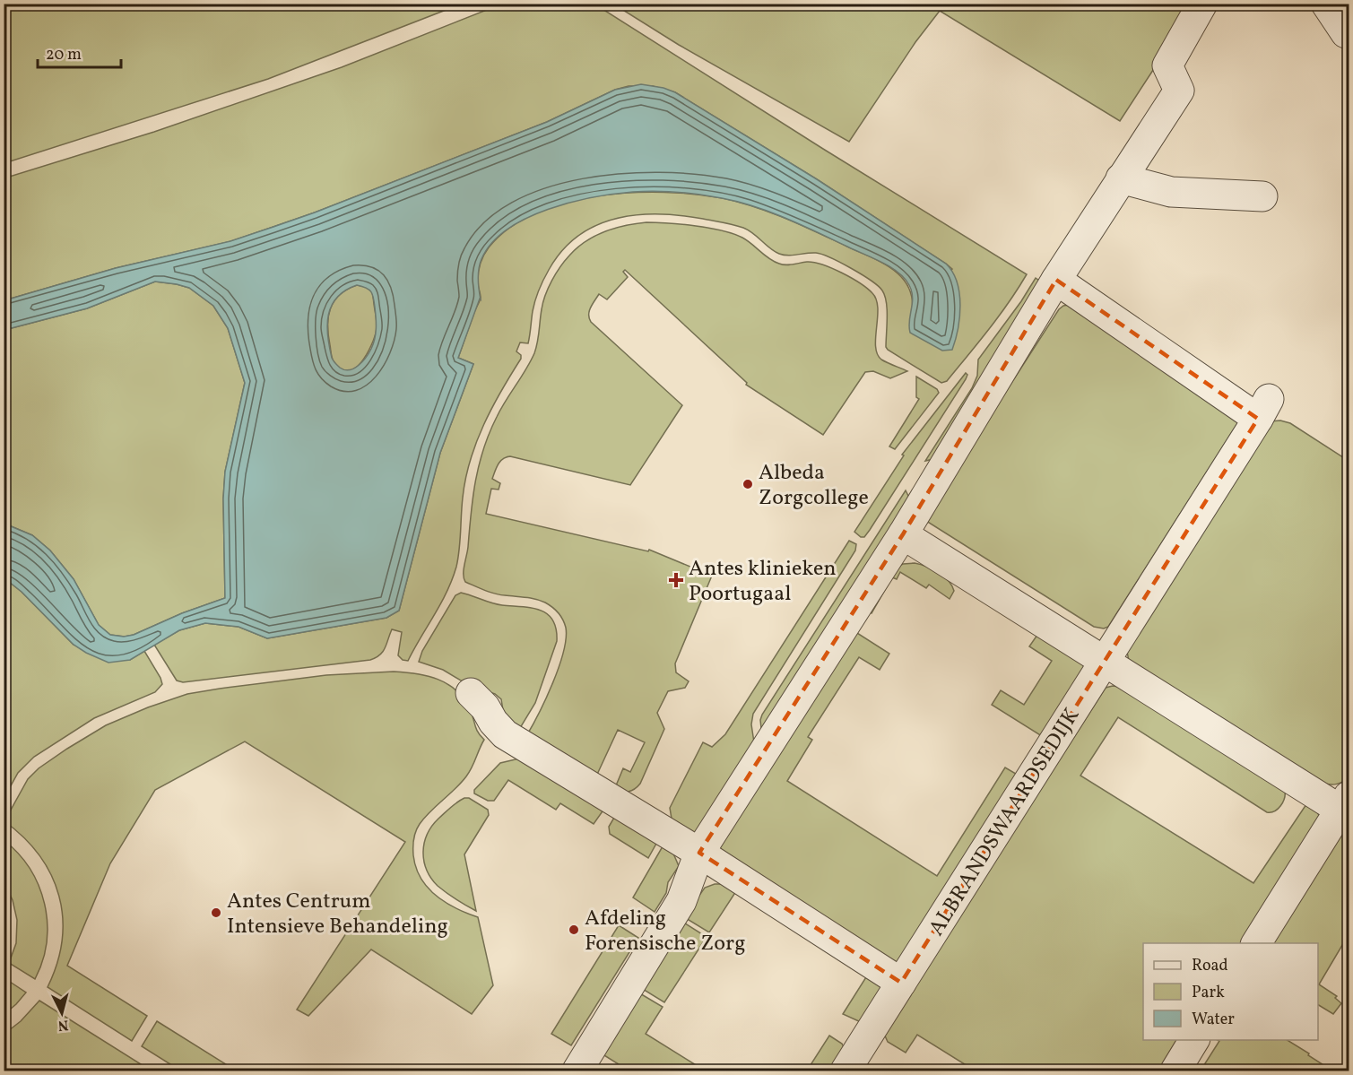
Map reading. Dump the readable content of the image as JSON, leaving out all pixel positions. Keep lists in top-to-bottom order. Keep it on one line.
{"streets":{"street":["ALBRANDSWAARDSEDIJK"]},"places":{"other":["Albeda Zorgcollege","Antes Centrum Intensieve Behandeling","Afdeling Forensische Zorg"],"health":["Antes klinieken Poortugaal"]},"legend":["Road","Park","Water"],"scale_bar":"20 m","north":"bottom"}
